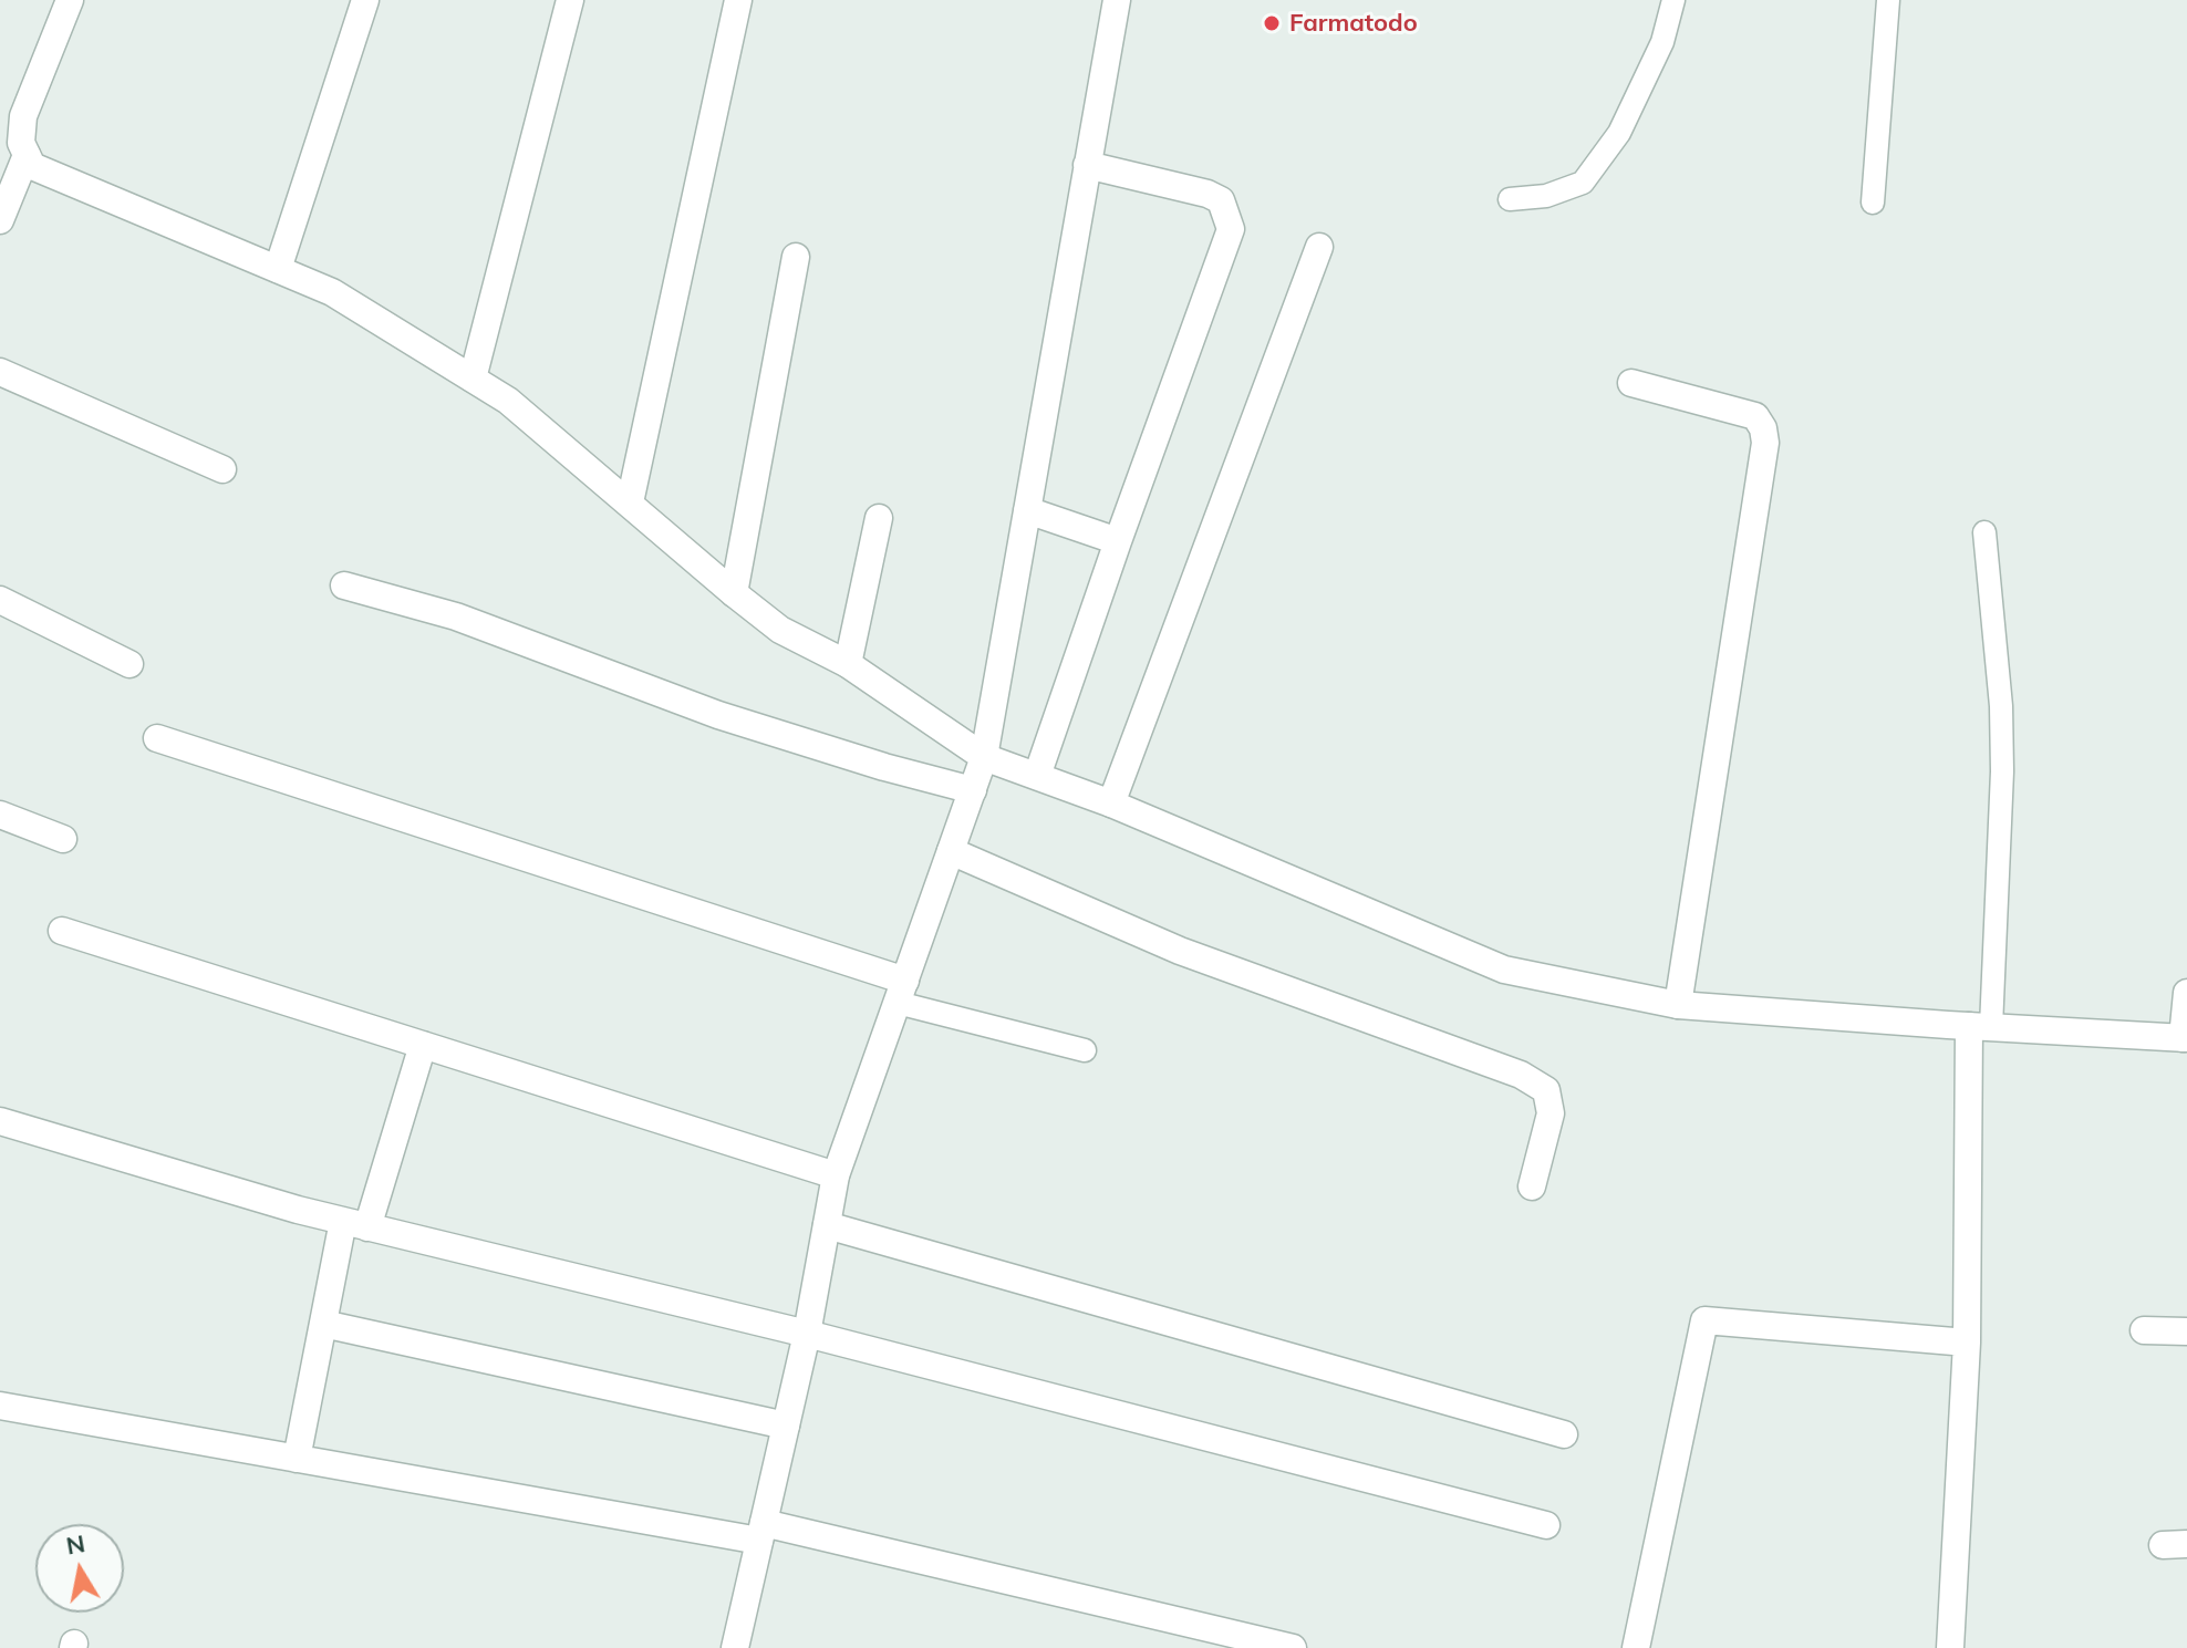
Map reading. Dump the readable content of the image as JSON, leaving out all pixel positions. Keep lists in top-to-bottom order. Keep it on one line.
{"places":["Farmatodo"],"north":"top"}
